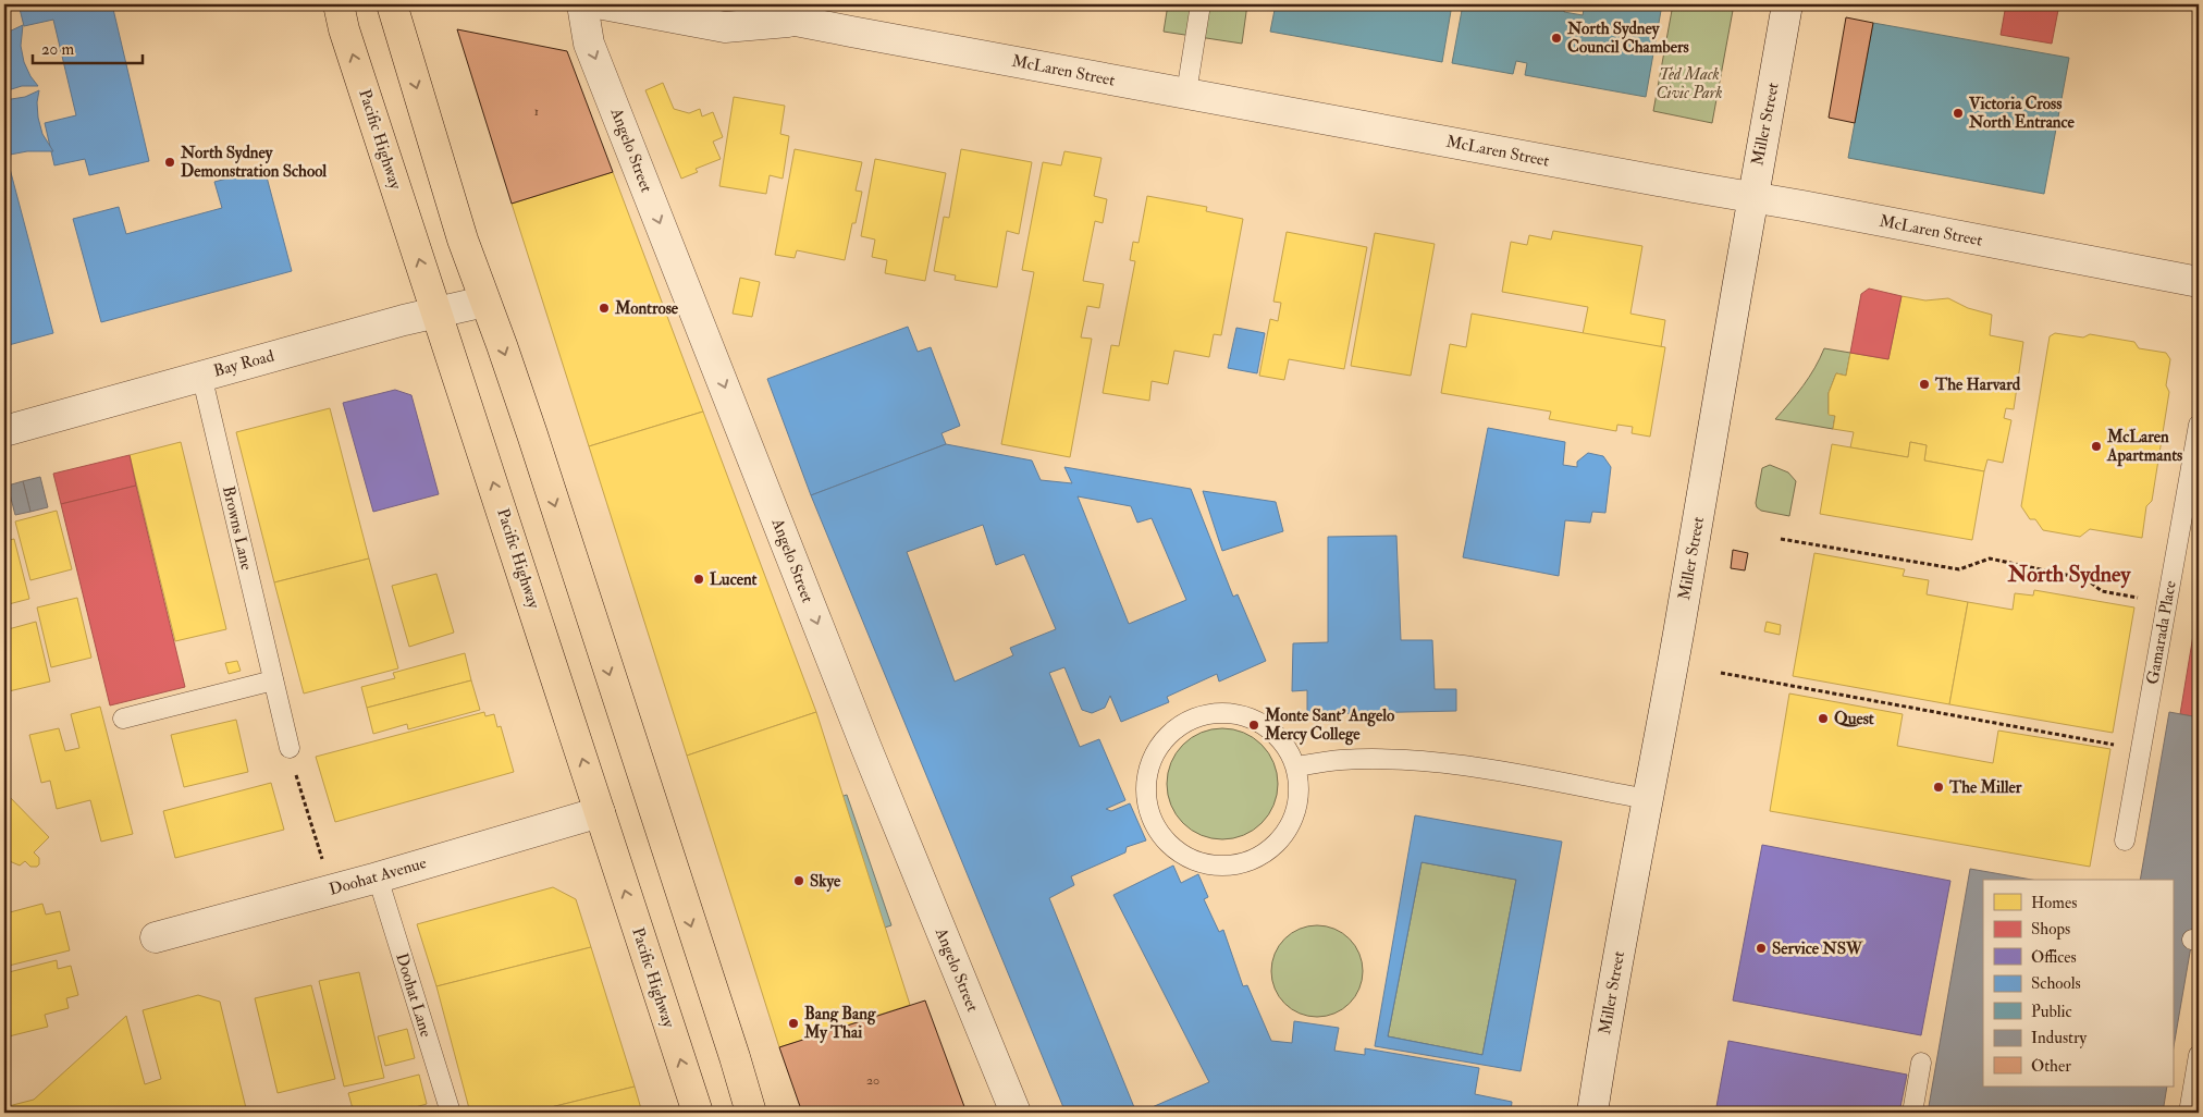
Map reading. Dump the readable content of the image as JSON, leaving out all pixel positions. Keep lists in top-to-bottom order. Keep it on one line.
{"streets":{"main road":["Pacific Highway"],"street":["McLaren Street","Miller Street","Angelo Street","Bay Road","Doohat Avenue"],"lane":["Browns Lane","Gamarada Place","Doohat Lane"]},"crossings":[["McLaren Street","Miller Street"],["Pacific Highway","Bay Road"],["Pacific Highway","Doohat Avenue"],["Bay Road","Browns Lane"],["Doohat Avenue","Doohat Lane"]],"one_way":["Angelo Street"],"districts":["North Sydney"],"parks":["Ted Mack Civic Park"],"places":["North Sydney Council Chambers","Victoria Cross North Entrance","North Sydney Demonstration School","Montrose","The Harvard","McLaren Apartmants","Lucent","Quest","Monte Sant' Angelo Mercy College","The Miller","Skye","Service NSW","Bang Bang My Thai"],"house_numbers":["1","20"],"legend":["Homes","Shops","Offices","Schools","Public","Industry","Other"],"scale_bar":"20 m"}
